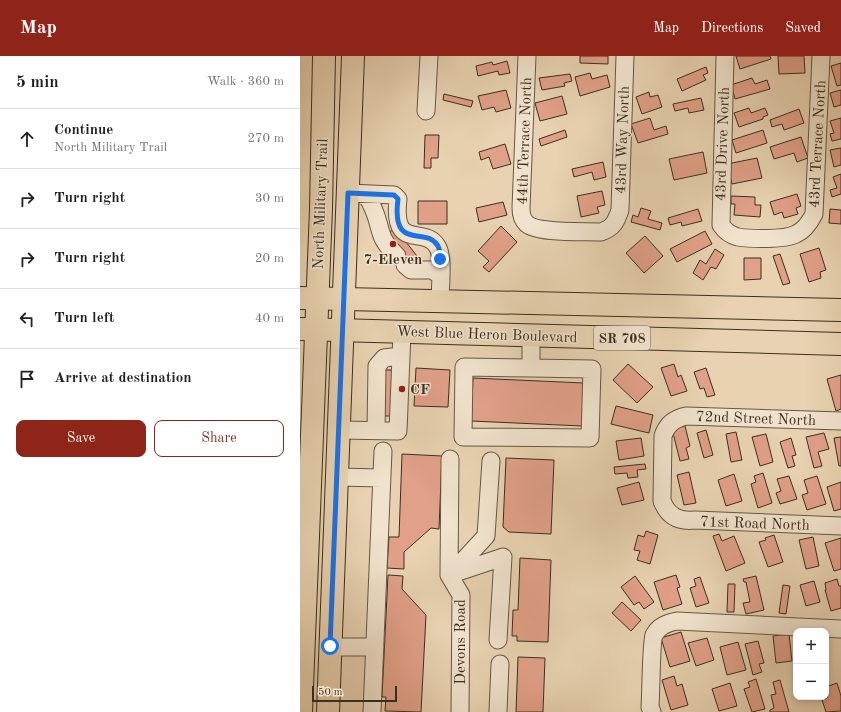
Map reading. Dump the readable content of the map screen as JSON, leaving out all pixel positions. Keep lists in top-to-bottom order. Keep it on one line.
{"streets":{"main road":["North Military Trail","West Blue Heron Boulevard","SR 708"],"street":["43rd Way North","44th Terrace North","43rd Drive North","43rd Terrace North","72nd Street North","71st Road North","Devons Road"]},"crossings":[["43rd Way North","44th Terrace North"],["43rd Drive North","43rd Terrace North"],["North Military Trail","West Blue Heron Boulevard"],["72nd Street North","71st Road North"]],"places":["7-Eleven","CF"],"scale_bar":"50 m","page":{"header":"Map","nav":["Map","Directions","Saved"],"heading":["5 min","Walk · 360 m"],"list":[["Continue","North Military Trail","270 m"],["Turn right","30 m"],["Turn right","20 m"],["Turn left","40 m"],"Arrive at destination"],"buttons":["Save","Share"],"map_buttons":["+","−"],"scale":"50 m"}}
